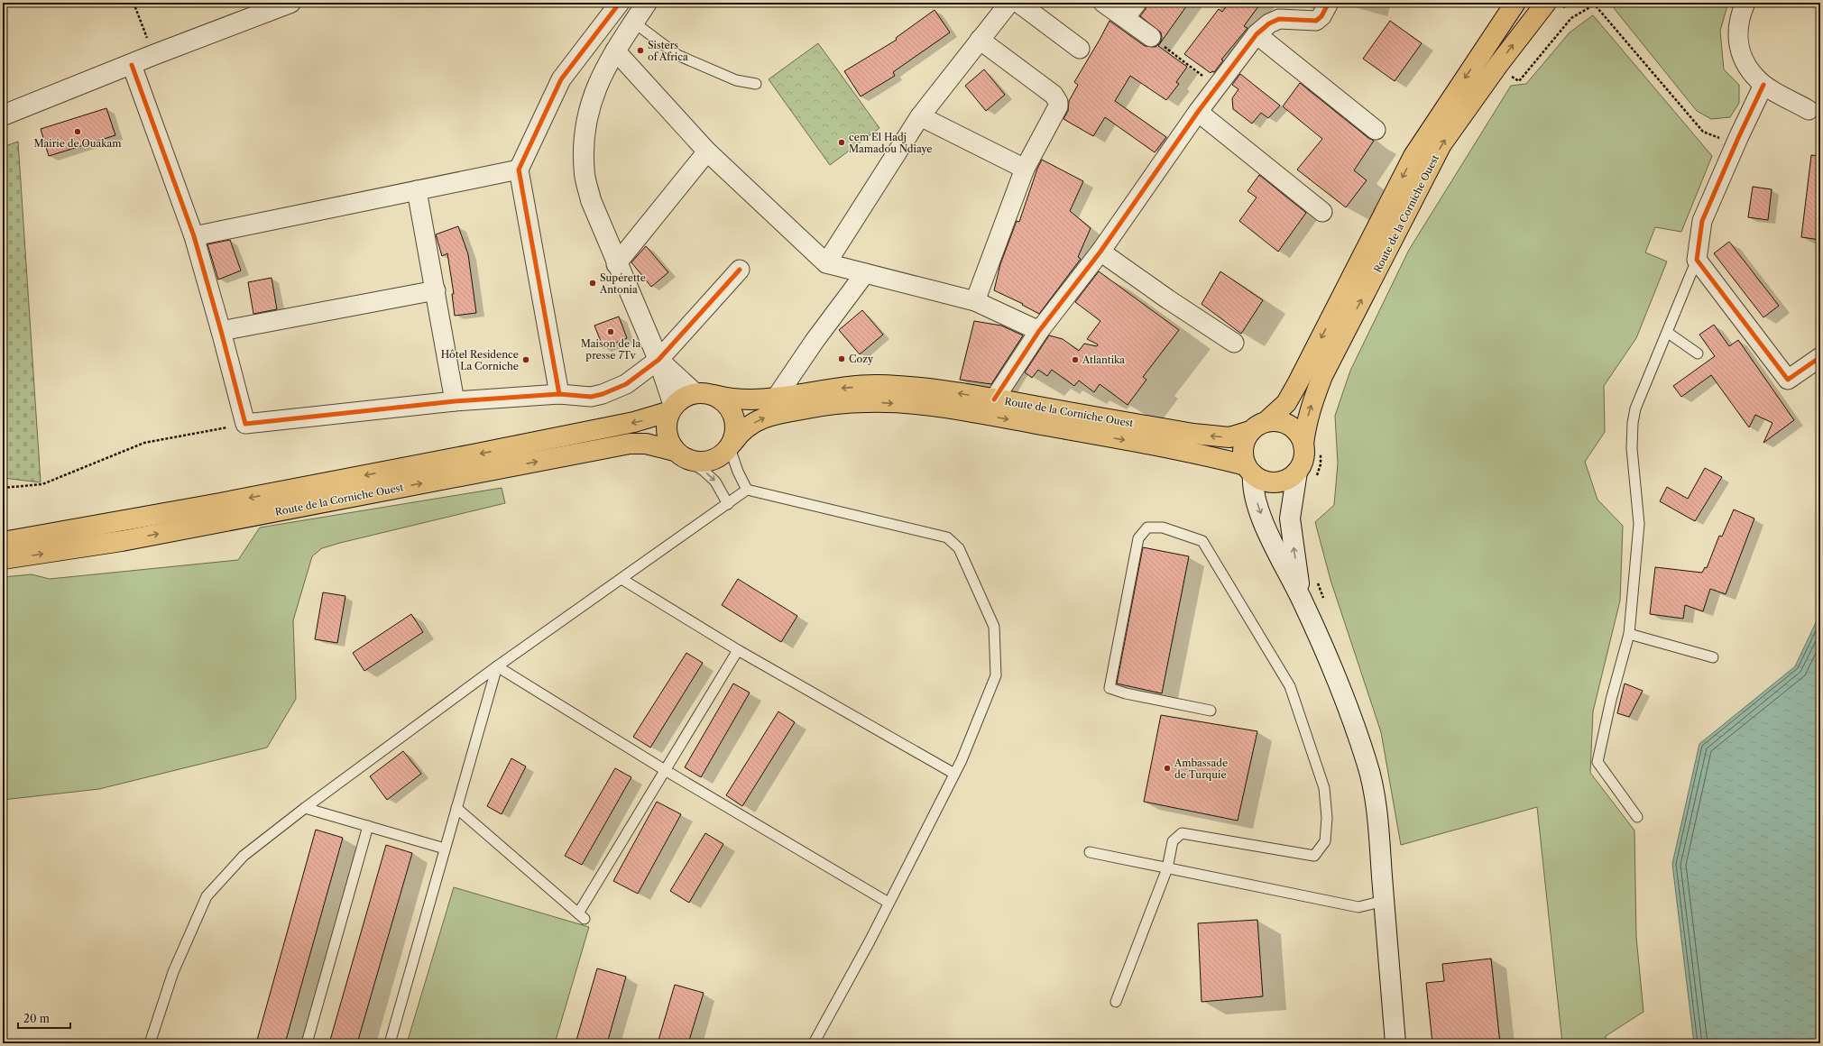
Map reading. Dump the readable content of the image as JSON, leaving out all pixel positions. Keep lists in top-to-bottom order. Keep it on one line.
{"streets":{"highway":["Route de la Corniche Ouest"]},"places":["Sisters of Africa","Mairie de Ouakam","cem El Hadj Mamadou Ndiaye","Supérette Antonia","Maison de la presse 7Tv","Cozy","Hôtel Residence La Corniche","Atlantika","Ambassade de Turquie"],"scale_bar":"20 m"}
